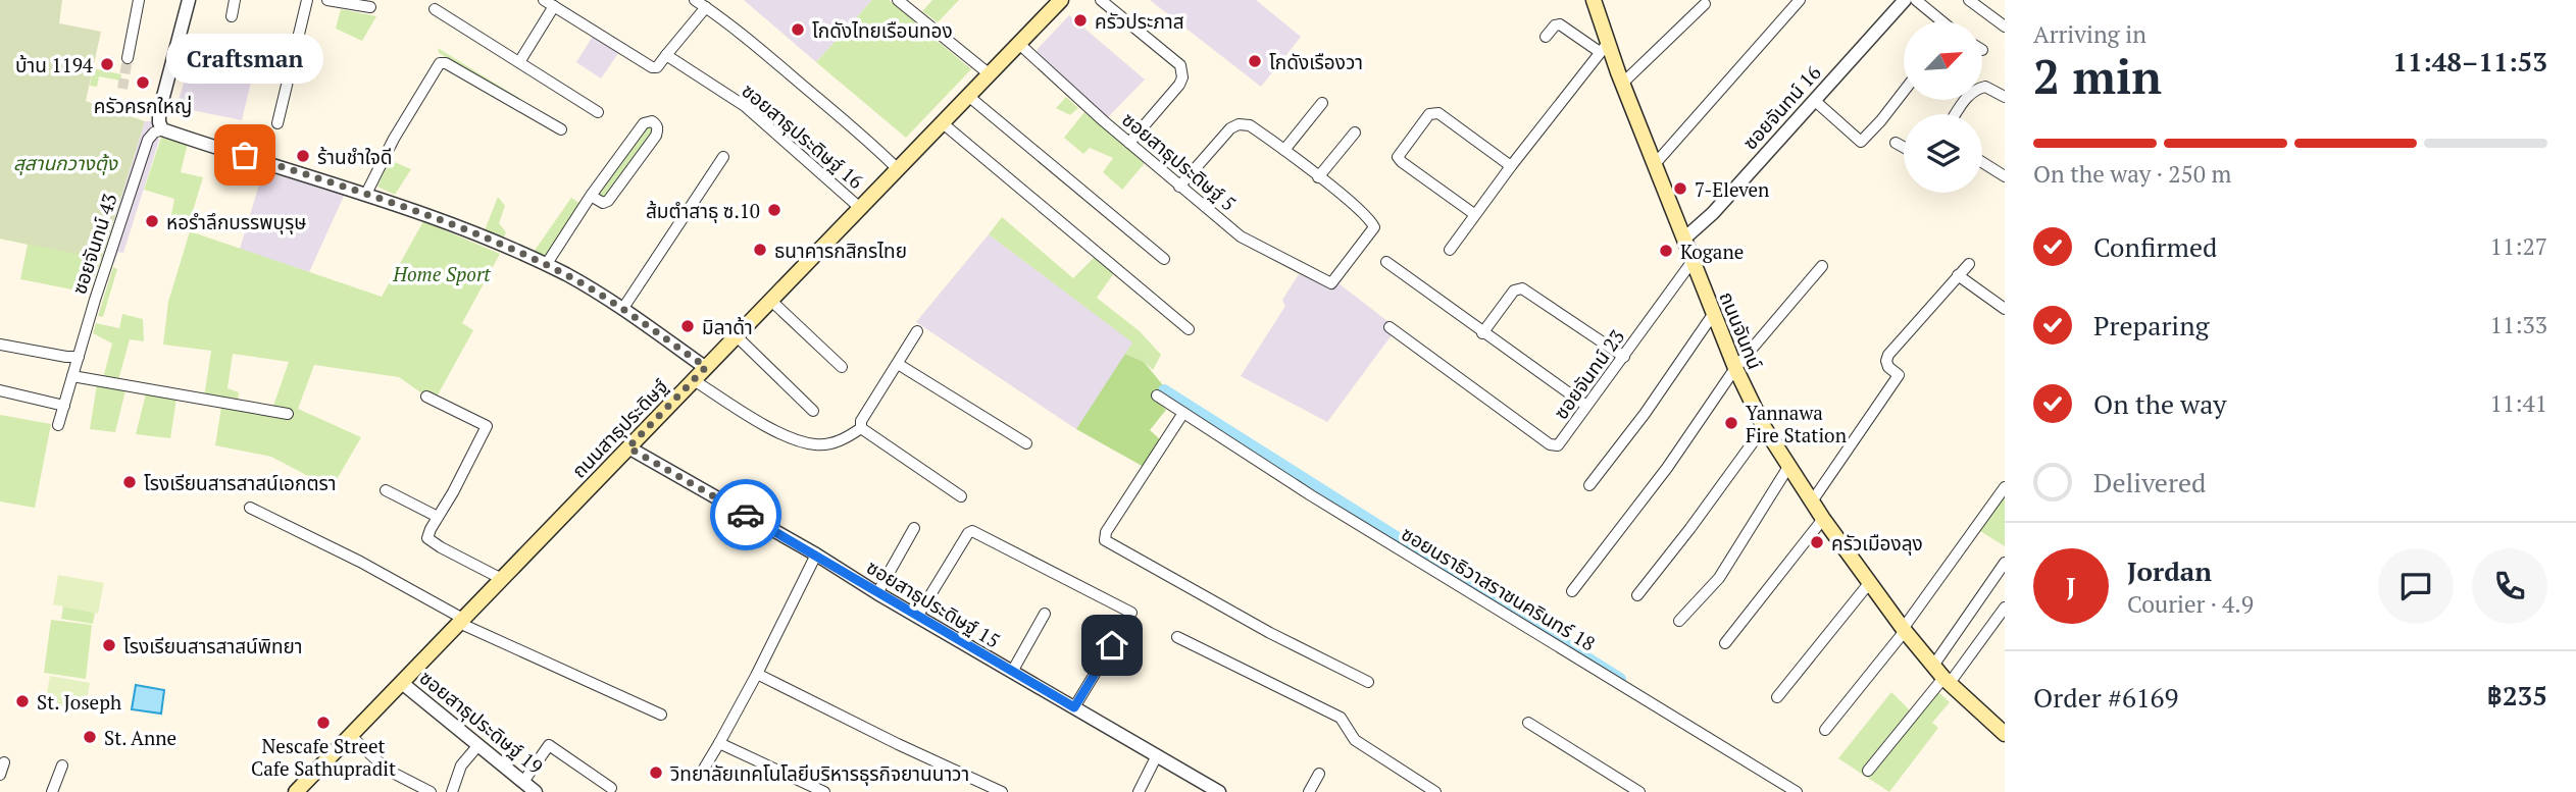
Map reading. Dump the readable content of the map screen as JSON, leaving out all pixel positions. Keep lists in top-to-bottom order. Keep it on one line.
{"streets":{"main road":["ถนนจันทน์","ถนนสาธุประดิษฐ์"],"street":["ซอยจันทน์ 16","ซอยสาธุประดิษฐ์ 16","ซอยสาธุประดิษฐ์ 5","ซอยจันทน์ 43","ซอยจันทน์ 23","ซอยนราธิวาสราชนครินทร์ 18","ซอยสาธุประดิษฐ์ 15","ซอยสาธุประดิษฐ์ 19"]},"crossings":[["ซอยจันทน์ 16","ถนนจันทน์"],["ซอยสาธุประดิษฐ์ 16","ถนนสาธุประดิษฐ์"],["ซอยสาธุประดิษฐ์ 5","ถนนสาธุประดิษฐ์"],["ถนนจันทน์","ซอยจันทน์ 23"],["ถนนสาธุประดิษฐ์","ซอยสาธุประดิษฐ์ 15"],["ถนนสาธุประดิษฐ์","ซอยสาธุประดิษฐ์ 19"]],"parks":["สุสานกวางตุ้ง","Home Sport"],"places":["ครัวประภาส","โกดังไทยเรือนทอง","โกดังเรืองวา","บ้าน 1194","ครัวครกใหญ่","Craftsman","ร้านชำใจดี","7-Eleven","ส้มตำสาธุ ซ.10","หอรำลึกบรรพบุรุษ","ธนาคารกสิกรไทย","Kogane","มิลาด้า","Yannawa Fire Station","โรงเรียนสารสาสน์เอกตรา","ครัวเมืองลุง","โรงเรียนสารสาสน์พิทยา","St. Joseph","Nescafe Street Cafe Sathupradit","St. Anne","วิทยาลัยเทคโนโลยีบริหารธุรกิจยานนาวา"],"north":"top right","page":{"heading":["2 min","Arriving in","11:48–11:53"],"panel":["Jordan","Courier · 4.9","Order #6169","฿235"],"bubble":"Craftsman","bar":"On the way · 250 m","list":[["Confirmed","11:27"],["Preparing","11:33"],["On the way","11:41"],"Delivered"],"round":"J"}}
